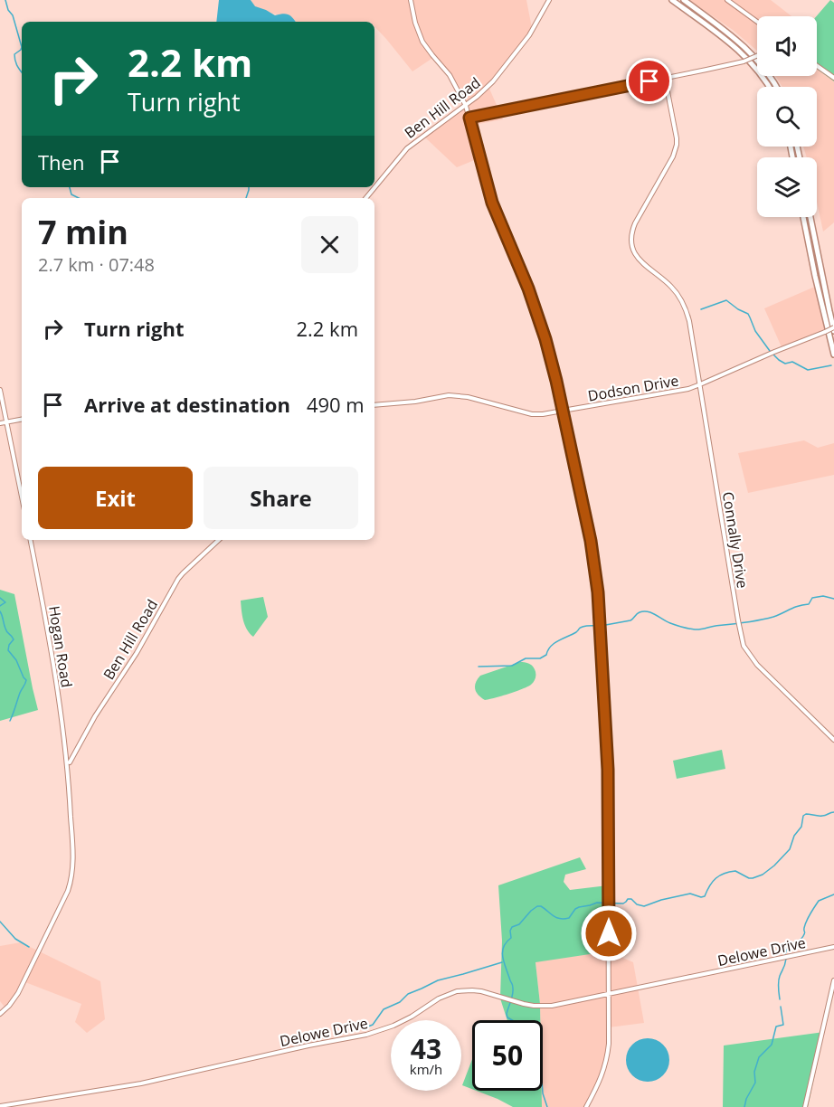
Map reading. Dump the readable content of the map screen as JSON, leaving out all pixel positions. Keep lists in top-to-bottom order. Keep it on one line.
{"streets":{"street":["Ben Hill Road","Dodson Drive","Connally Drive","Hogan Road","Delowe Drive"]},"crossings":[["Ben Hill Road","Hogan Road"],["Dodson Drive","Connally Drive"]],"page":{"turn":["2.2 km","Turn right"],"then":"Then","heading":["7 min","2.7 km · 07:48"],"list":[{"name":"Turn right","value":"2.2 km"},{"name":"Arrive at destination","value":"490 m"}],"buttons":["Exit","Share"],"speed":"43 km/h","limit":"50"}}
